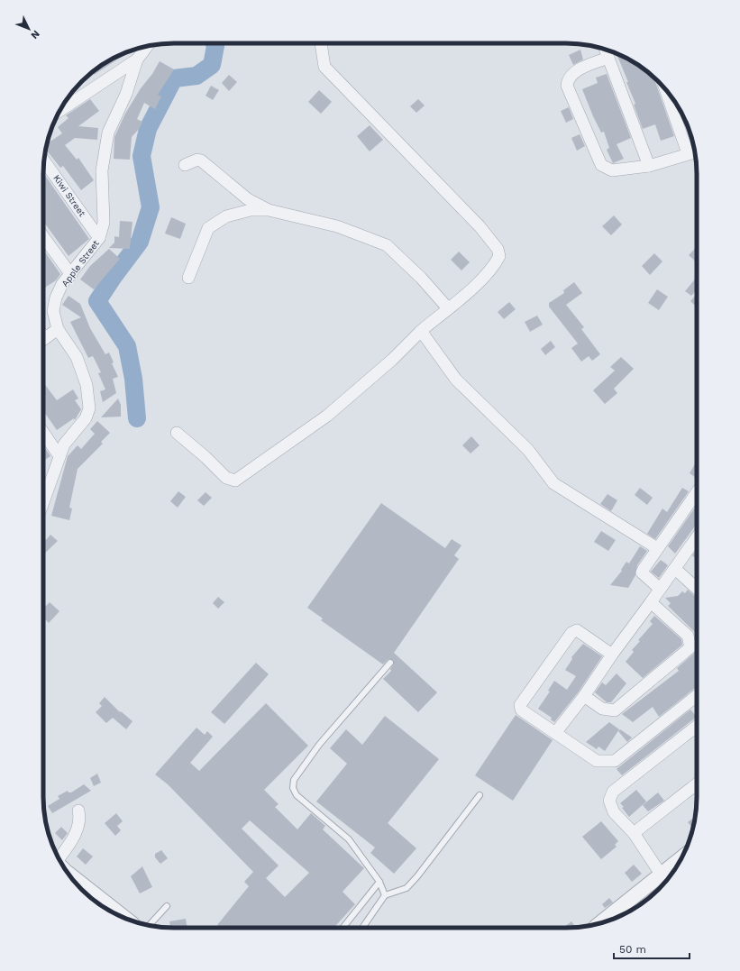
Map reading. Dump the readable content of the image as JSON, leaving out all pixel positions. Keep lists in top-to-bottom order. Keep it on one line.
{"streets":{"street":["Kiwi Street","Apple Street"]},"crossings":[["Kiwi Street","Apple Street"]],"scale_bar":"50 m","north":"bottom right"}
